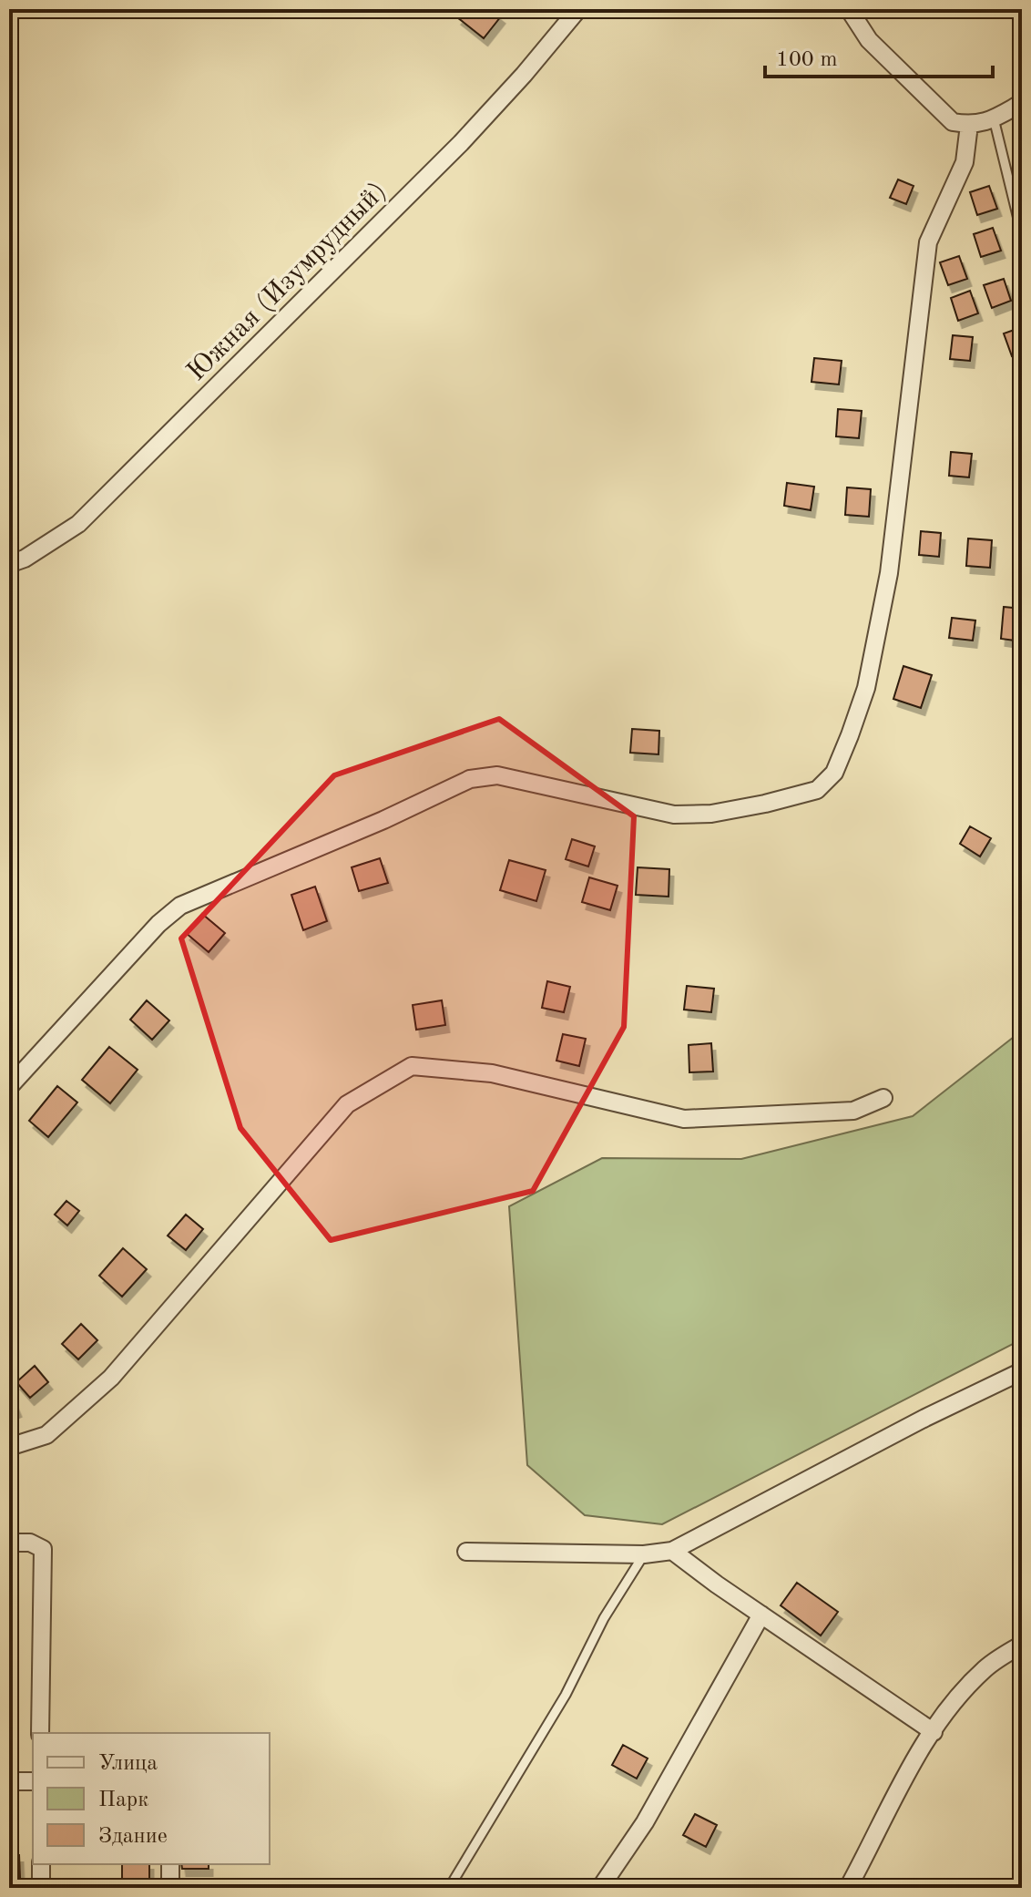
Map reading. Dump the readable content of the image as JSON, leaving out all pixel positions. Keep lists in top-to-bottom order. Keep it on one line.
{"streets":{"street":["Южная (Изумрудный)"]},"legend":["Улица","Парк","Здание"],"scale_bar":"100 m"}
